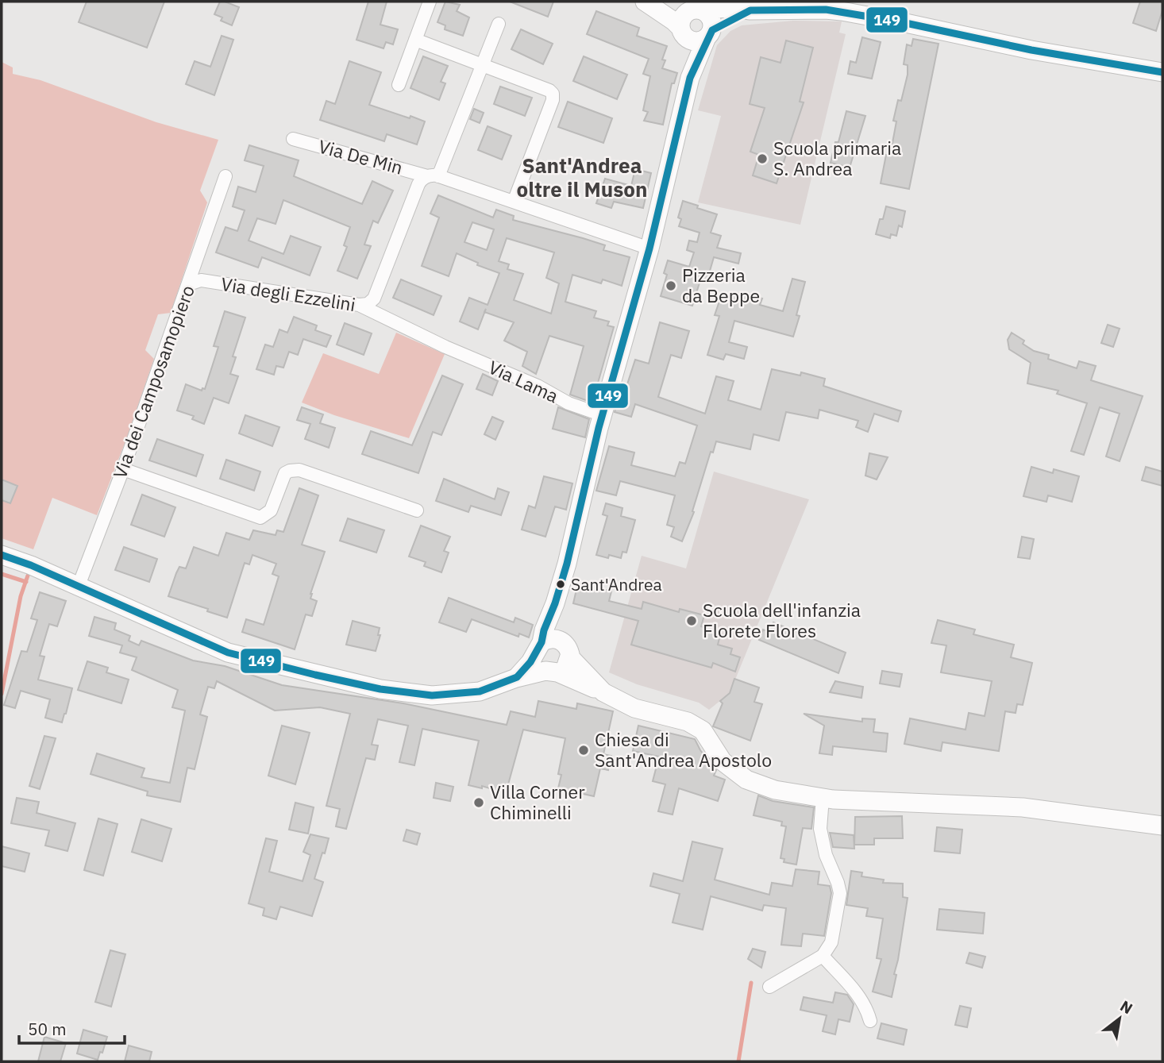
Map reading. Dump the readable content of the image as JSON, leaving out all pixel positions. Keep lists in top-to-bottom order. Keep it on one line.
{"streets":{"street":["Via De Min","Via degli Ezzelini","Via dei Camposamopiero","Via Lama"]},"crossings":[["Via degli Ezzelini","Via dei Camposamopiero"],["Via degli Ezzelini","Via Lama"]],"districts":["Sant'Andrea oltre il Muson"],"places":["Scuola primaria S. Andrea","Pizzeria da Beppe","Sant'Andrea","Scuola dell'infanzia Florete Flores","Chiesa di Sant'Andrea Apostolo","Villa Corner Chiminelli"],"lines":["transit line 149"],"scale_bar":"50 m","north":"top right"}
